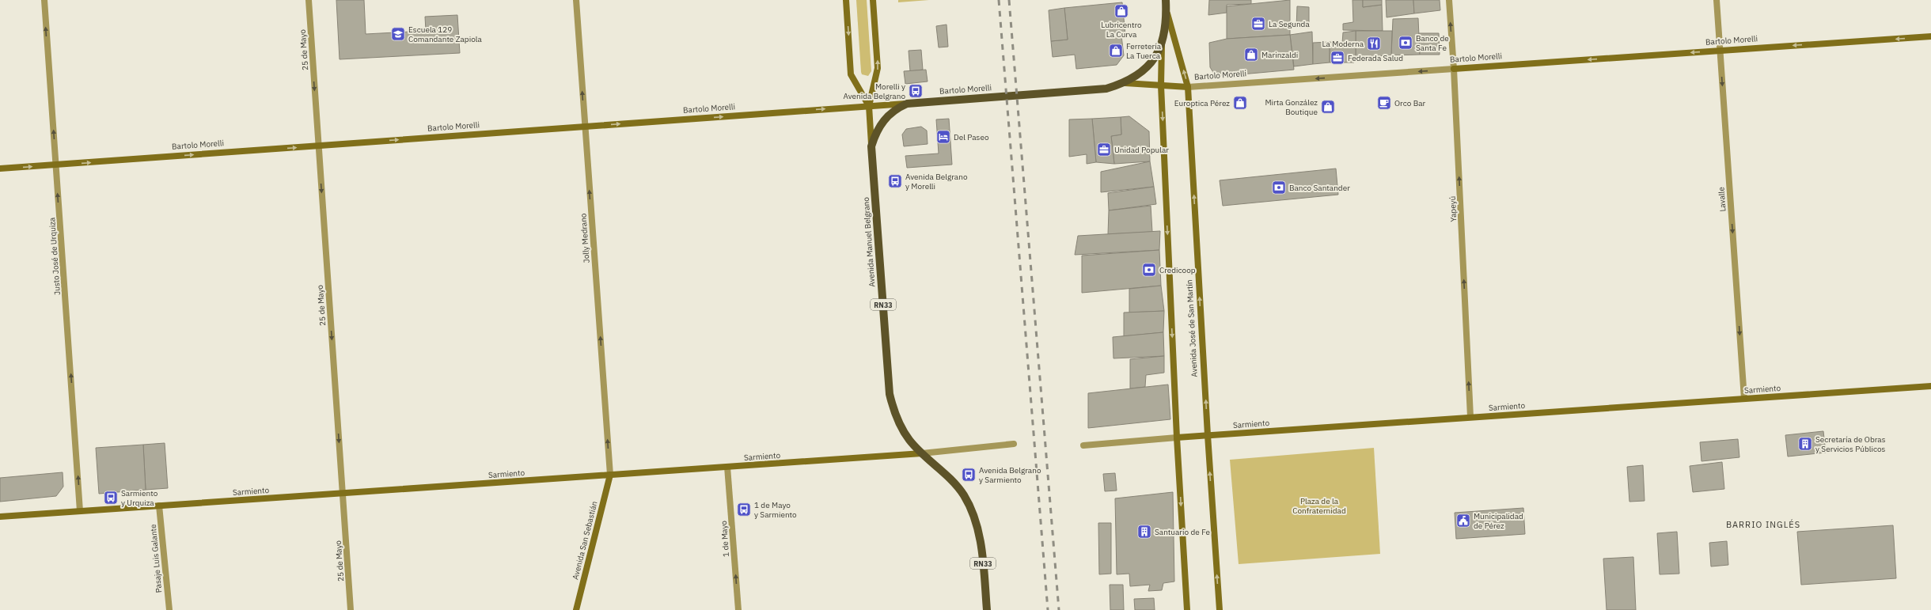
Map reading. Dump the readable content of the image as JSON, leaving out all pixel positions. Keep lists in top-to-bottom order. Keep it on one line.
{"streets":{"main road":["Bartolo Morelli","Avenida Manuel Belgrano","RN33","Avenida José de San Martín"],"street":["25 de Mayo","Lavalle","Yapeyú","Jolly Medrano","Justo José de Urquiza","Sarmiento","1 de Mayo","Avenida San Sebastián","Pasaje Luis Galante"]},"crossings":[["Bartolo Morelli","25 de Mayo"],["Bartolo Morelli","Lavalle"],["Bartolo Morelli","Yapeyú"],["Bartolo Morelli","Jolly Medrano"],["Bartolo Morelli","Avenida Manuel Belgrano"],["Bartolo Morelli","Justo José de Urquiza"],["Bartolo Morelli","RN33"],["Bartolo Morelli","Avenida José de San Martín"],["25 de Mayo","Sarmiento"],["Lavalle","Sarmiento"],["Yapeyú","Sarmiento"],["Jolly Medrano","Sarmiento"],["Jolly Medrano","Avenida San Sebastián"],["Avenida Manuel Belgrano","Sarmiento"],["Justo José de Urquiza","Sarmiento"],["RN33","Avenida José de San Martín"],["Avenida José de San Martín","Sarmiento"],["Sarmiento","1 de Mayo"],["Sarmiento","Avenida San Sebastián"],["Sarmiento","Pasaje Luis Galante"]],"one_way":["25 de Mayo","Lavalle","Yapeyú","Jolly Medrano","Justo José de Urquiza","1 de Mayo"],"districts":["BARRIO INGLÉS"],"parks":["Plaza de la Confraternidad"],"places":{"shop":["Lubricentro La Curva","Ferretería La Tuerca","Marinzaldi","Europtica Pérez","Mirta González Boutique"],"office":["La Segunda","Federada Salud","Unidad Popular"],"school or university":["Escuela 129 Comandante Zapiola"],"bank":["Banco de Santa Fe","Banco Santander","Credicoop"],"restaurant":["La Moderna"],"bus stop":["Morelli y Avenida Belgrano","Avenida Belgrano y Morelli","Avenida Belgrano y Sarmiento","Sarmiento y Urquiza","1 de Mayo y Sarmiento"],"cafe":["Orco Bar"],"hotel":["Del Paseo"],"building":["Secretaría de Obras y Servicios Públicos","Santuario de Fe"],"public building":["Municipalidad de Pérez"]}}
